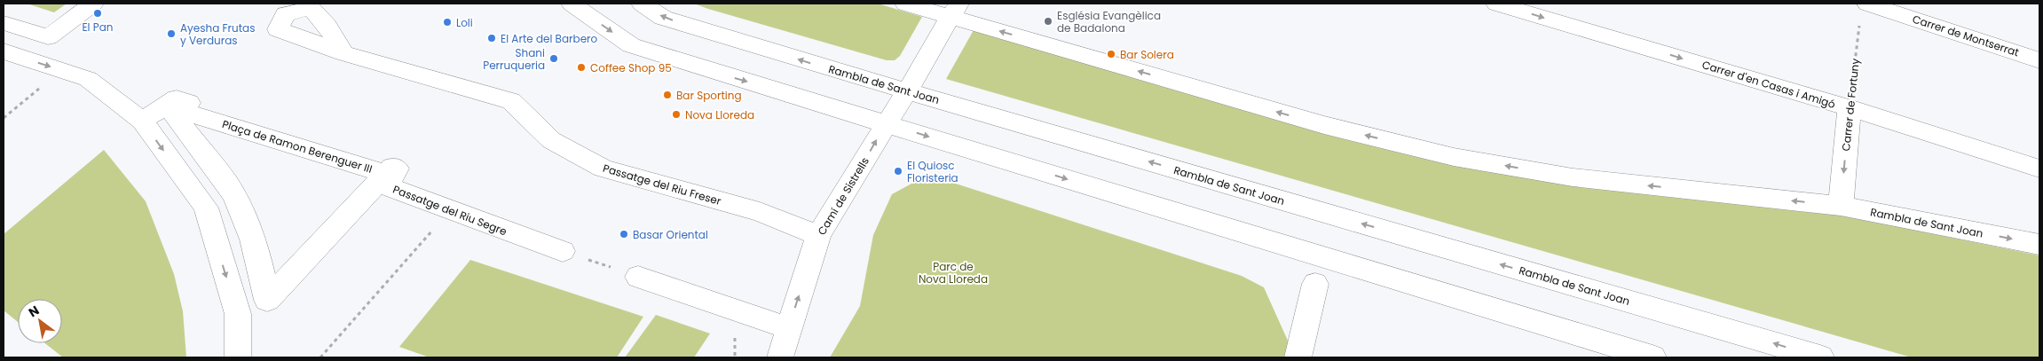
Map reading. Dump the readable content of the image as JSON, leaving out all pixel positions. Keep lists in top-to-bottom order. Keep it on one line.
{"streets":{"street":["Carrer de Montserrat","Rambla de Sant Joan","Carrer d'en Casas i Amigó","Carrer de Fortuny","Plaça de Ramon Berenguer III","Passatge del Riu Freser","Camí de Sistrells","Passatge del Riu Segre"]},"crossings":[["Carrer de Montserrat","Carrer de Fortuny"],["Rambla de Sant Joan","Carrer de Fortuny"],["Rambla de Sant Joan","Camí de Sistrells"],["Carrer d'en Casas i Amigó","Carrer de Fortuny"],["Passatge del Riu Freser","Camí de Sistrells"]],"one_way":["Carrer d'en Casas i Amigó","Carrer de Fortuny","Camí de Sistrells"],"parks":["Parc de Nova Lloreda"],"places":["El Pan","Església Evangèlica de Badalona","Loli","Ayesha Frutas y Verduras","El Arte del Barbero","Bar Solera","Shani Perruqueria","Coffee Shop 95","Bar Sporting","Nova Lloreda","El Quiosc Floristeria","Basar Oriental"],"north":"top left"}
